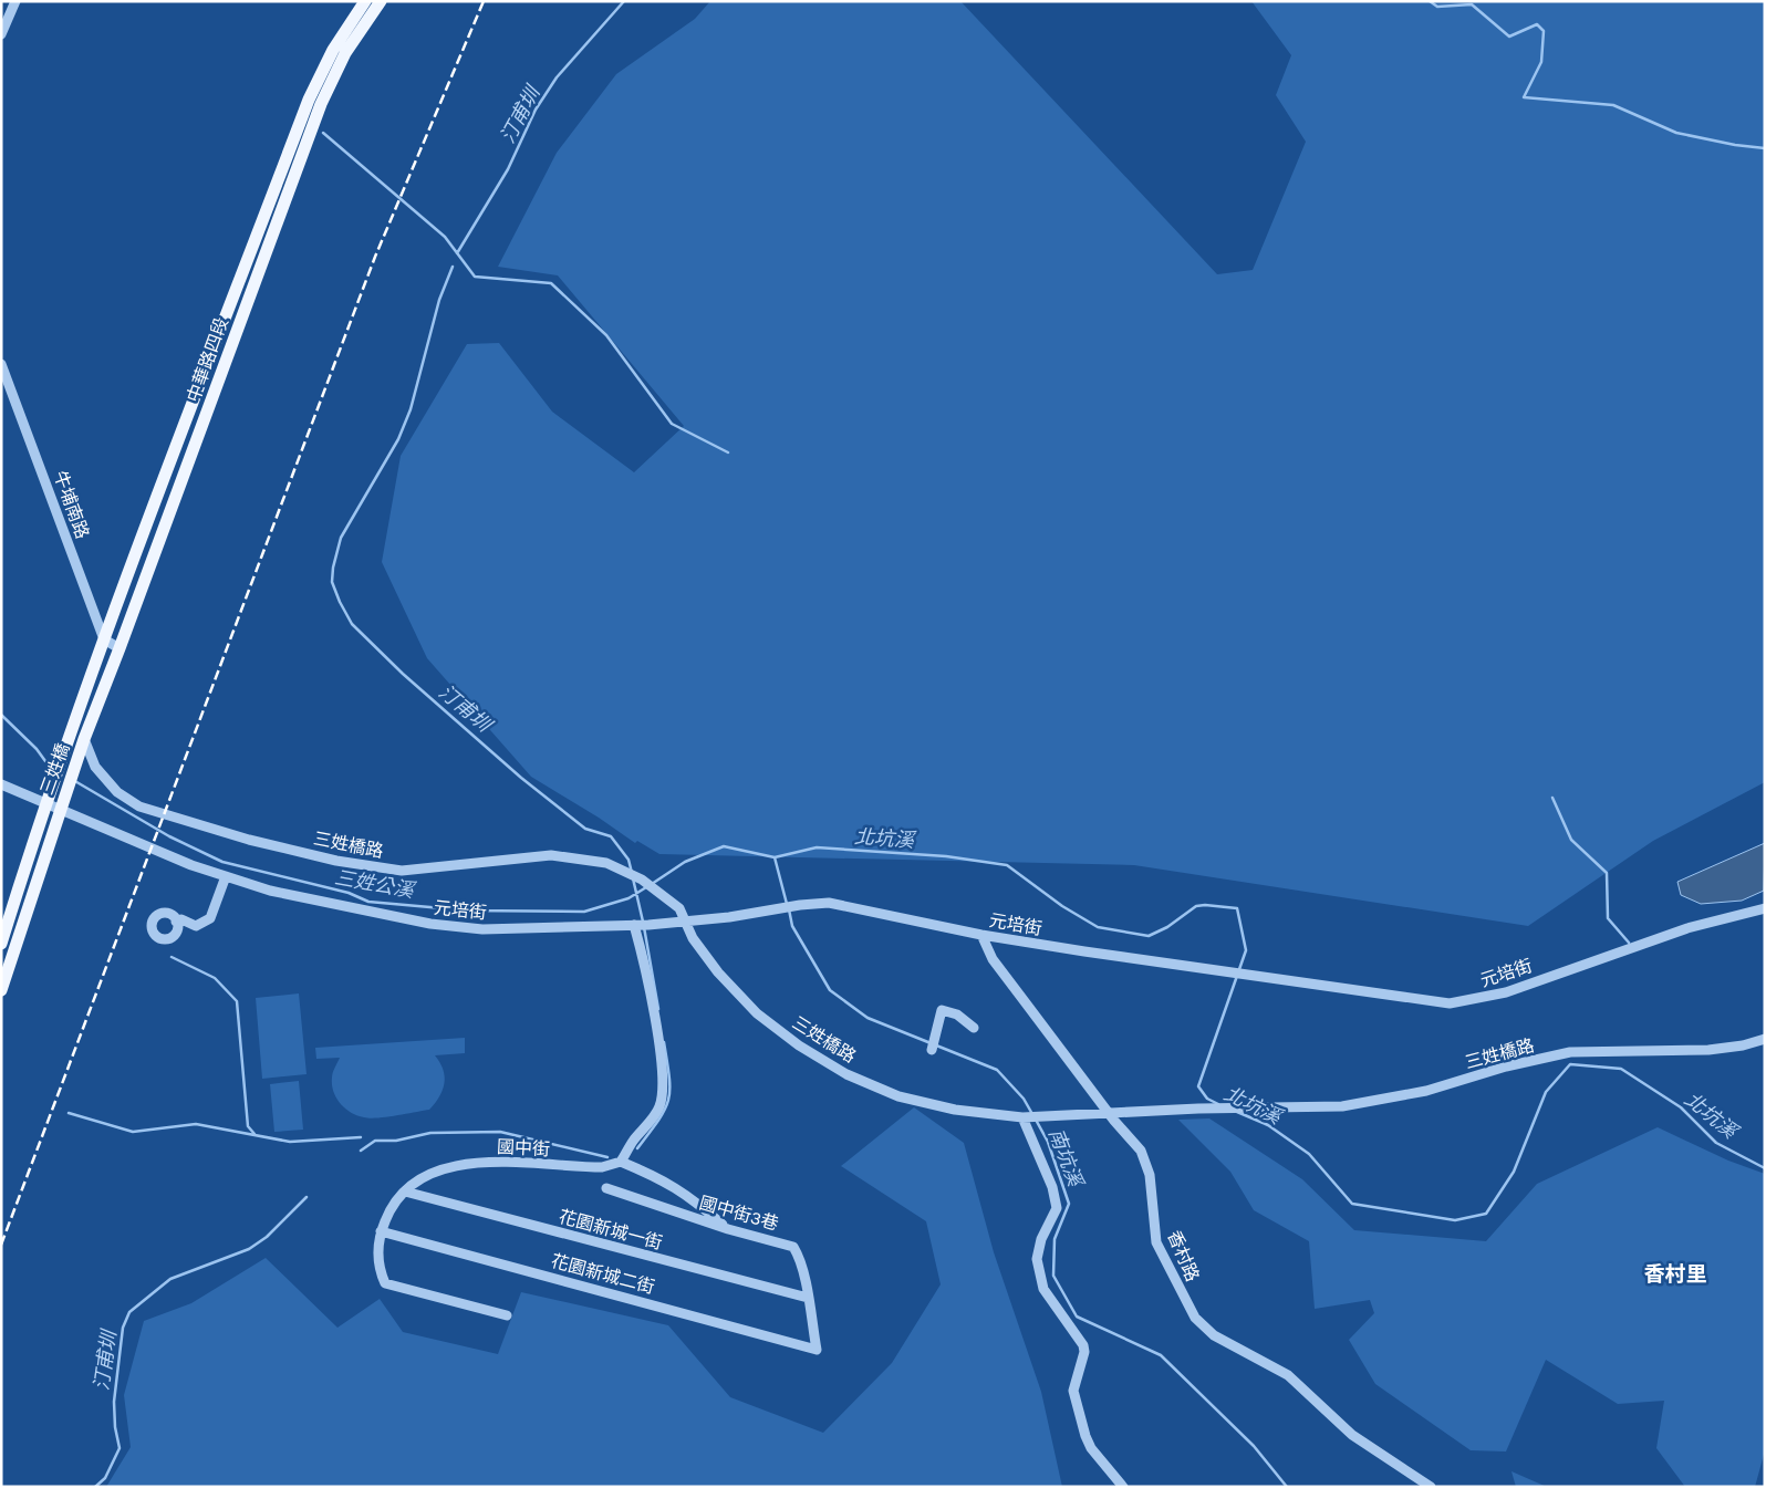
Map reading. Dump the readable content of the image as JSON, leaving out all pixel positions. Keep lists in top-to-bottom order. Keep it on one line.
{"streets":{"main road":["中華路四段","三姓橋"],"street":["牛埔南路","三姓橋路","元培街","國中街","國中街3巷","花園新城一街","香村路","花園新城二街"]},"crossings":[["中華路四段","牛埔南路"],["中華路四段","三姓橋"],["中華路四段","三姓橋路"],["三姓橋","三姓橋路"],["三姓橋","元培街"],["三姓橋路","元培街"],["三姓橋路","香村路"],["元培街","香村路"],["國中街","花園新城一街"],["國中街","花園新城二街"],["國中街3巷","花園新城一街"],["國中街3巷","花園新城二街"]],"districts":["香村里"],"water":["汀甫圳","北坑溪","三姓公溪","南坑溪"]}
